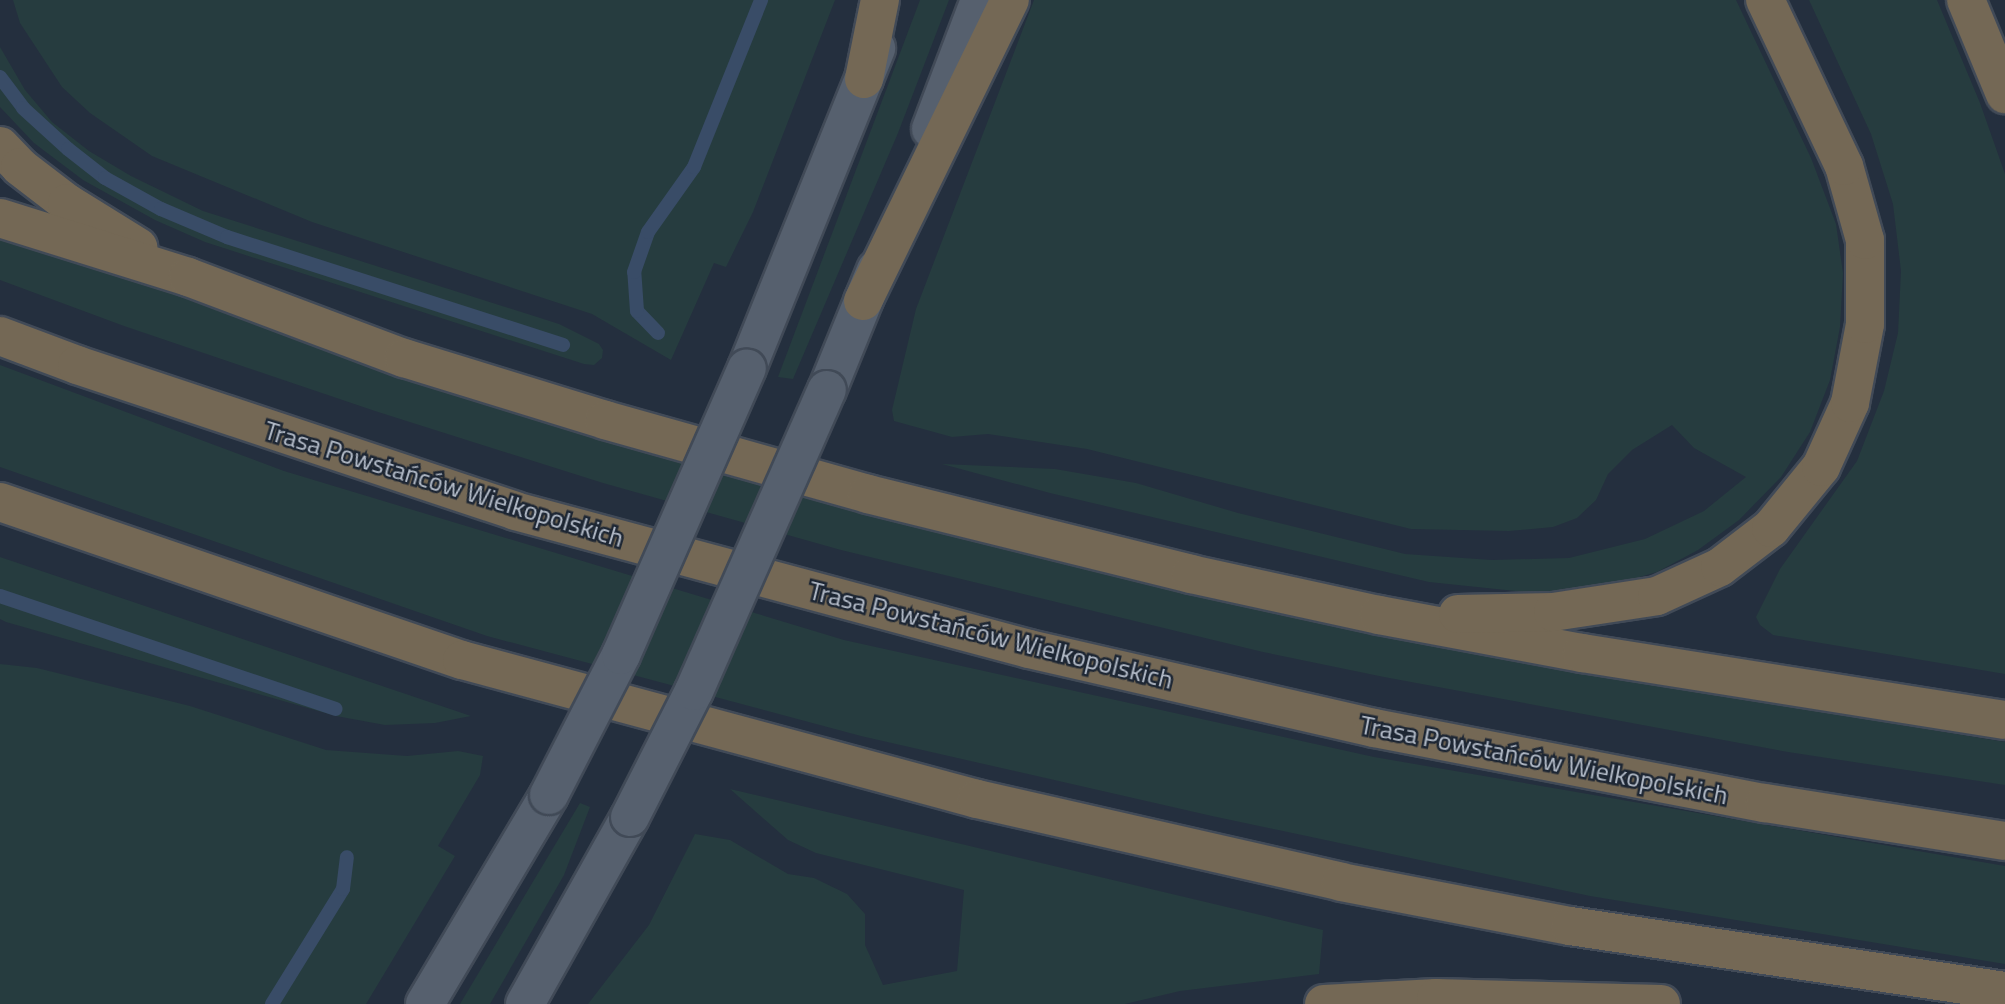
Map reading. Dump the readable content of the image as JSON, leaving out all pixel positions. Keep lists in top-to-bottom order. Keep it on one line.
{"streets":{"highway":["Trasa Powstańców Wielkopolskich"]}}
